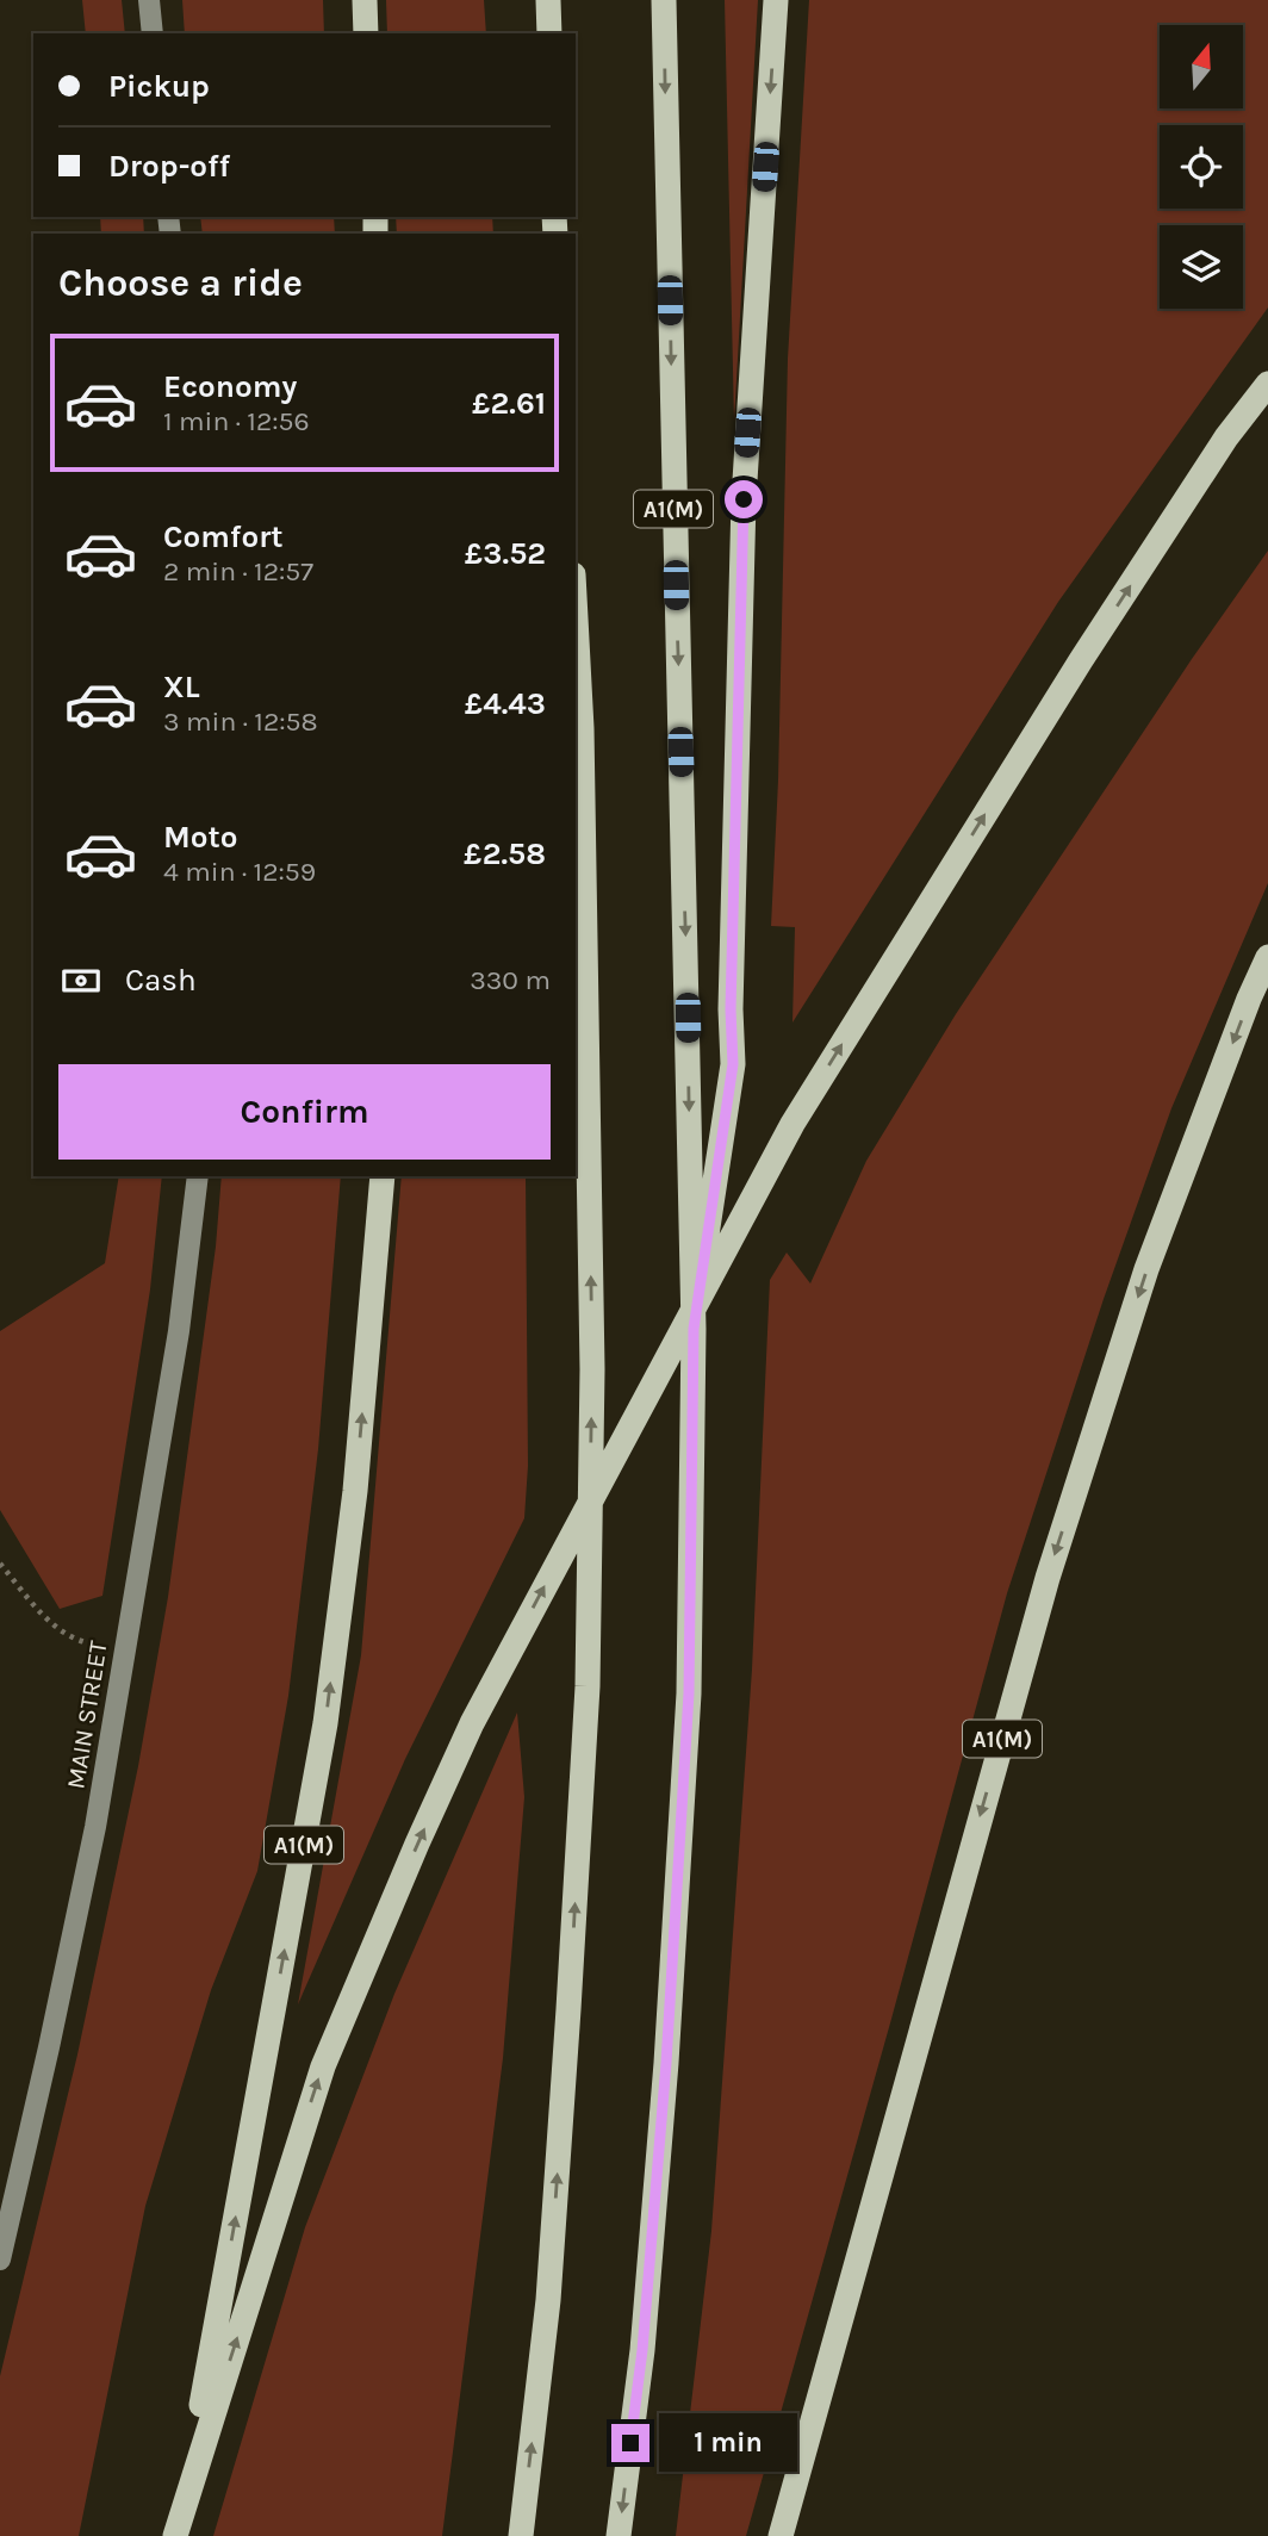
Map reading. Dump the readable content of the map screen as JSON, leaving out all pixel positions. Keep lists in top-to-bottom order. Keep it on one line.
{"streets":{"highway":["A1(M)"],"street":["MAIN STREET"]},"north":"top","page":{"banner":["Pickup","Drop-off"],"heading":"Choose a ride","list":[{"name":"Economy","note":"1 min · 12:56","value":"£2.61"},{"name":"Comfort","note":"2 min · 12:57","value":"£3.52"},{"name":"XL","note":"3 min · 12:58","value":"£4.43"},{"name":"Moto","note":"4 min · 12:59","value":"£2.58"}],"pay":["Cash","330 m"],"buttons":"Confirm","bubble":"1 min"}}
